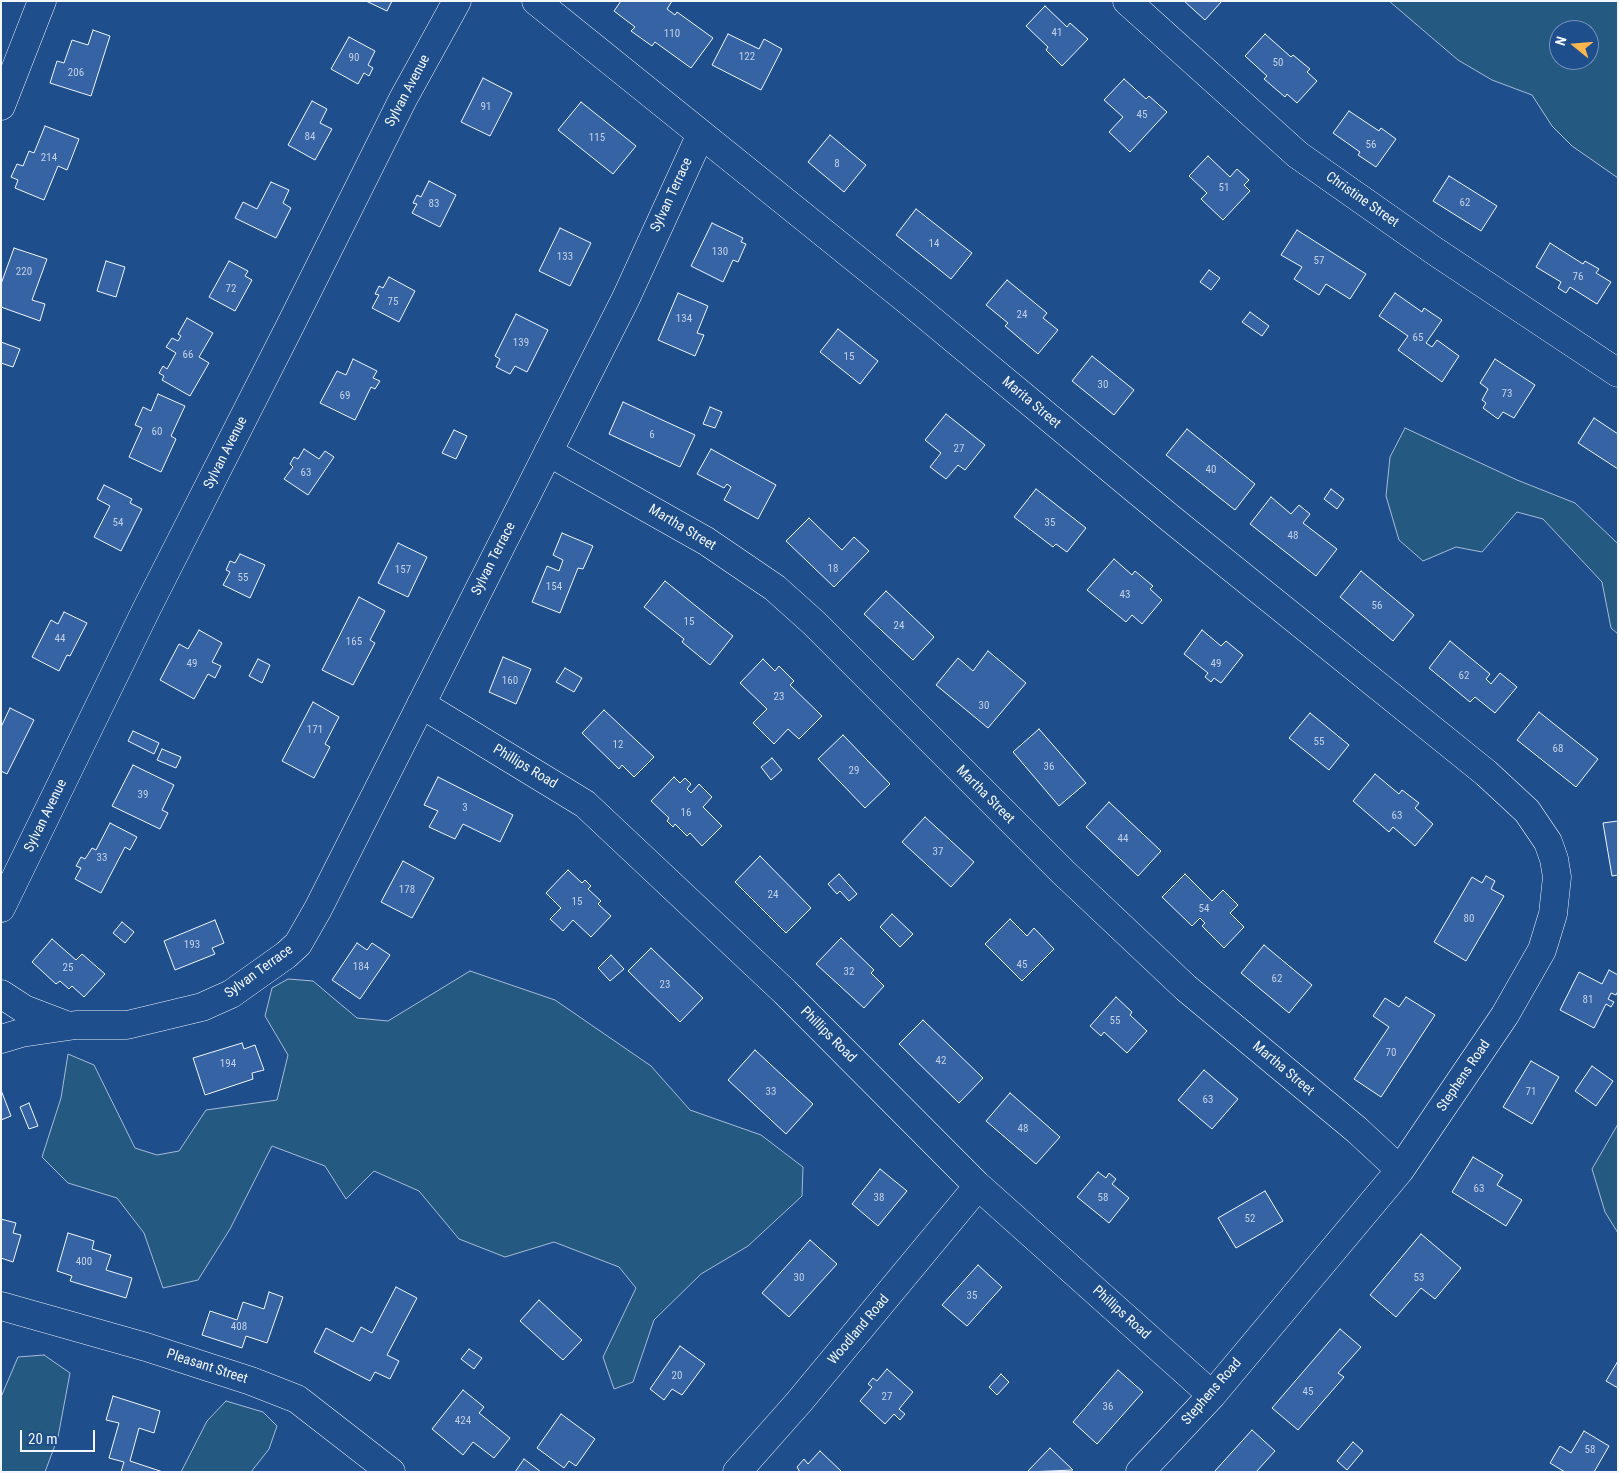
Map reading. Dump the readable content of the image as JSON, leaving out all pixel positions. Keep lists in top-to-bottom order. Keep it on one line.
{"streets":{"street":["Sylvan Avenue","Sylvan Terrace","Christine Street","Marita Street","Martha Street","Phillips Road","Stephens Road","Woodland Road","Pleasant Street"]},"crossings":[["Sylvan Terrace","Marita Street"],["Sylvan Terrace","Martha Street"],["Sylvan Terrace","Phillips Road"],["Marita Street","Stephens Road"],["Martha Street","Stephens Road"],["Phillips Road","Stephens Road"],["Phillips Road","Woodland Road"]],"house_numbers":["41","110","122","90","50","206","91","45","84","115","56","214","8","51","62","83","14","130","133","57","220","76","72","75","24","134","65","139","66","15","30","73","69","60","6","27","40","63","54","35","48","18","157","55","154","43","56","15","24","44","165","49","49","62","160","23","30","171","55","12","68","36","29","39","3","16","63","44","37","33","178","24","15","54","80","193","45","184","25","32","62","23","81","55","70","42","194","33","71","63","48","63","38","58","52","400","30","53","35","408","20","45","27","36","424","58"],"scale_bar":"20 m","north":"left"}
